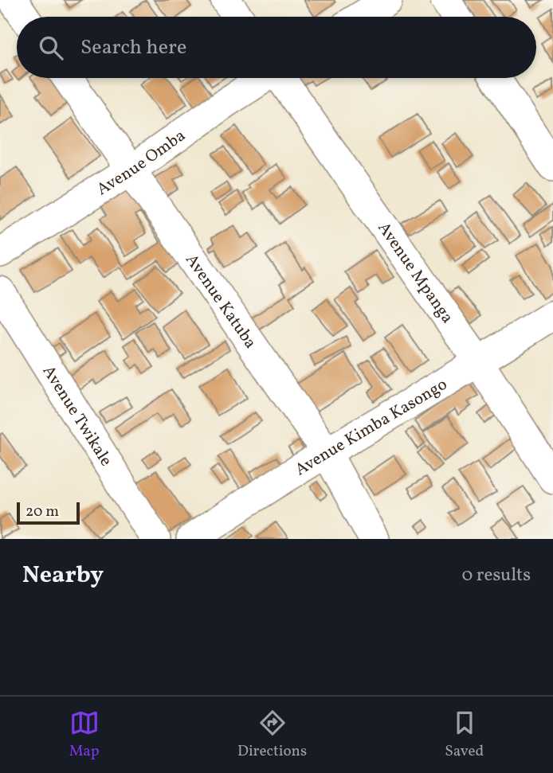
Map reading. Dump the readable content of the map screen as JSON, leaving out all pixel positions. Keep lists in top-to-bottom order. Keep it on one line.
{"streets":{"street":["Avenue Omba","Avenue Mpanga","Avenue Katuba","Avenue Twikale","Avenue Kimba Kasongo"]},"crossings":[["Avenue Omba","Avenue Katuba"],["Avenue Mpanga","Avenue Kimba Kasongo"],["Avenue Katuba","Avenue Kimba Kasongo"]],"scale_bar":"20 m","page":{"search":"Search here","scale":"20 m","heading":["Nearby","0 results"],"nav":["Map","Directions","Saved"]}}
